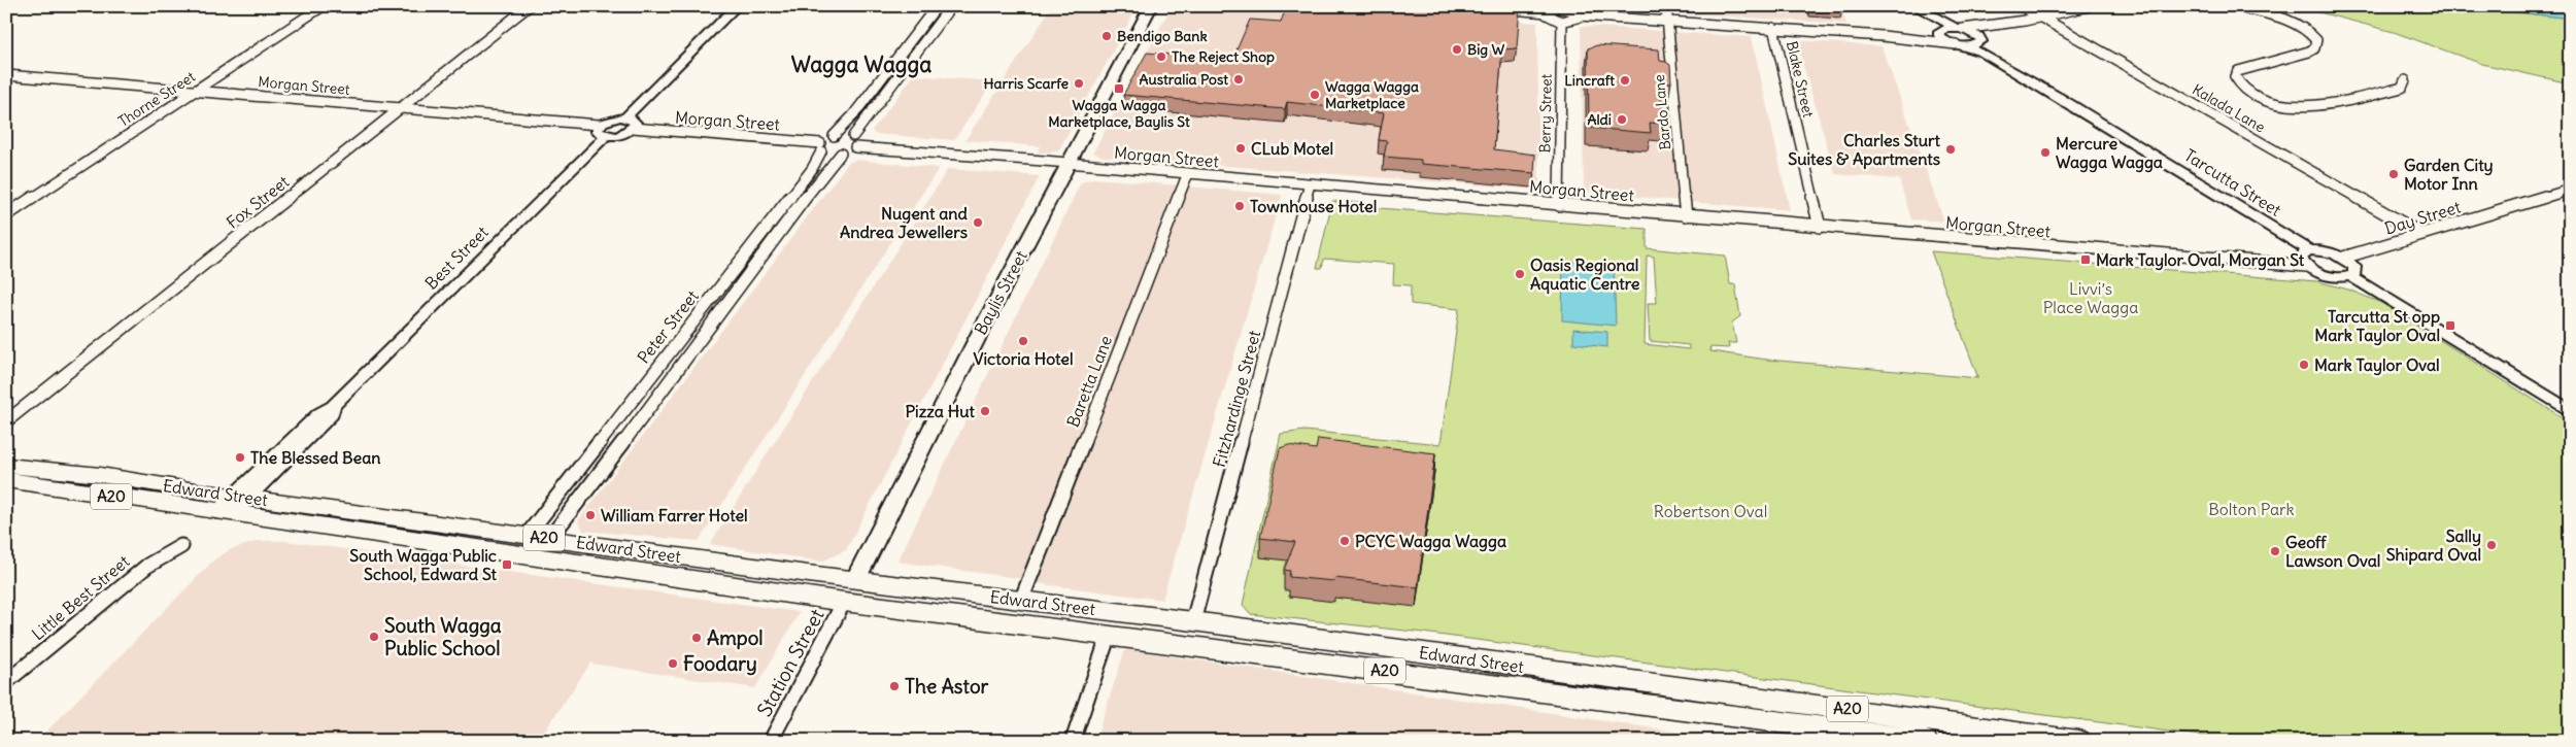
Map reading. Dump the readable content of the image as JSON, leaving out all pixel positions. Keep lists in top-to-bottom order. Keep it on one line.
{"streets":{"highway":["Edward Street","A20"],"main road":["Baylis Street"],"street":["Blake Street","Morgan Street","Thorne Street","Kalada Lane","Bardo Lane","Berry Street","Tarcutta Street","Fox Street","Day Street","Best Street","Peter Street","Baretta Lane","Fitzhardinge Street","Little Best Street","Station Street"]},"crossings":[["Blake Street","Morgan Street"],["Morgan Street","Thorne Street"],["Morgan Street","Bardo Lane"],["Morgan Street","Berry Street"],["Morgan Street","Fox Street"],["Morgan Street","Best Street"],["Morgan Street","Baylis Street"],["Morgan Street","Peter Street"],["Morgan Street","Baretta Lane"],["Morgan Street","Fitzhardinge Street"],["Kalada Lane","Day Street"],["Best Street","Edward Street"],["Baylis Street","Edward Street"],["Peter Street","Edward Street"],["Baretta Lane","Edward Street"],["Fitzhardinge Street","Edward Street"],["Edward Street","Station Street"]],"districts":["Wagga Wagga"],"parks":["Livvi’s Place Wagga","Bolton Park","Robertson Oval"],"places":{"other":["Bendigo Bank","Big W","The Reject Shop","Australia Post","Lincraft","Harris Scarfe","Wagga Wagga Marketplace","Aldi","CLub Motel","Charles Sturt Suites & Apartments","Mercure Wagga Wagga","Garden City Motor Inn","Townhouse Hotel","Nugent and Andrea Jewellers","Oasis Regional Aquatic Centre","Victoria Hotel","Mark Taylor Oval","Pizza Hut","The Blessed Bean","William Farrer Hotel","PCYC Wagga Wagga","Sally Shipard Oval","Geoff Lawson Oval","South Wagga Public School","Ampol","Foodary","The Astor"],"transit":["Wagga Wagga Marketplace, Baylis St","Mark Taylor Oval, Morgan St","Tarcutta St opp Mark Taylor Oval","South Wagga Public School, Edward St"]}}
